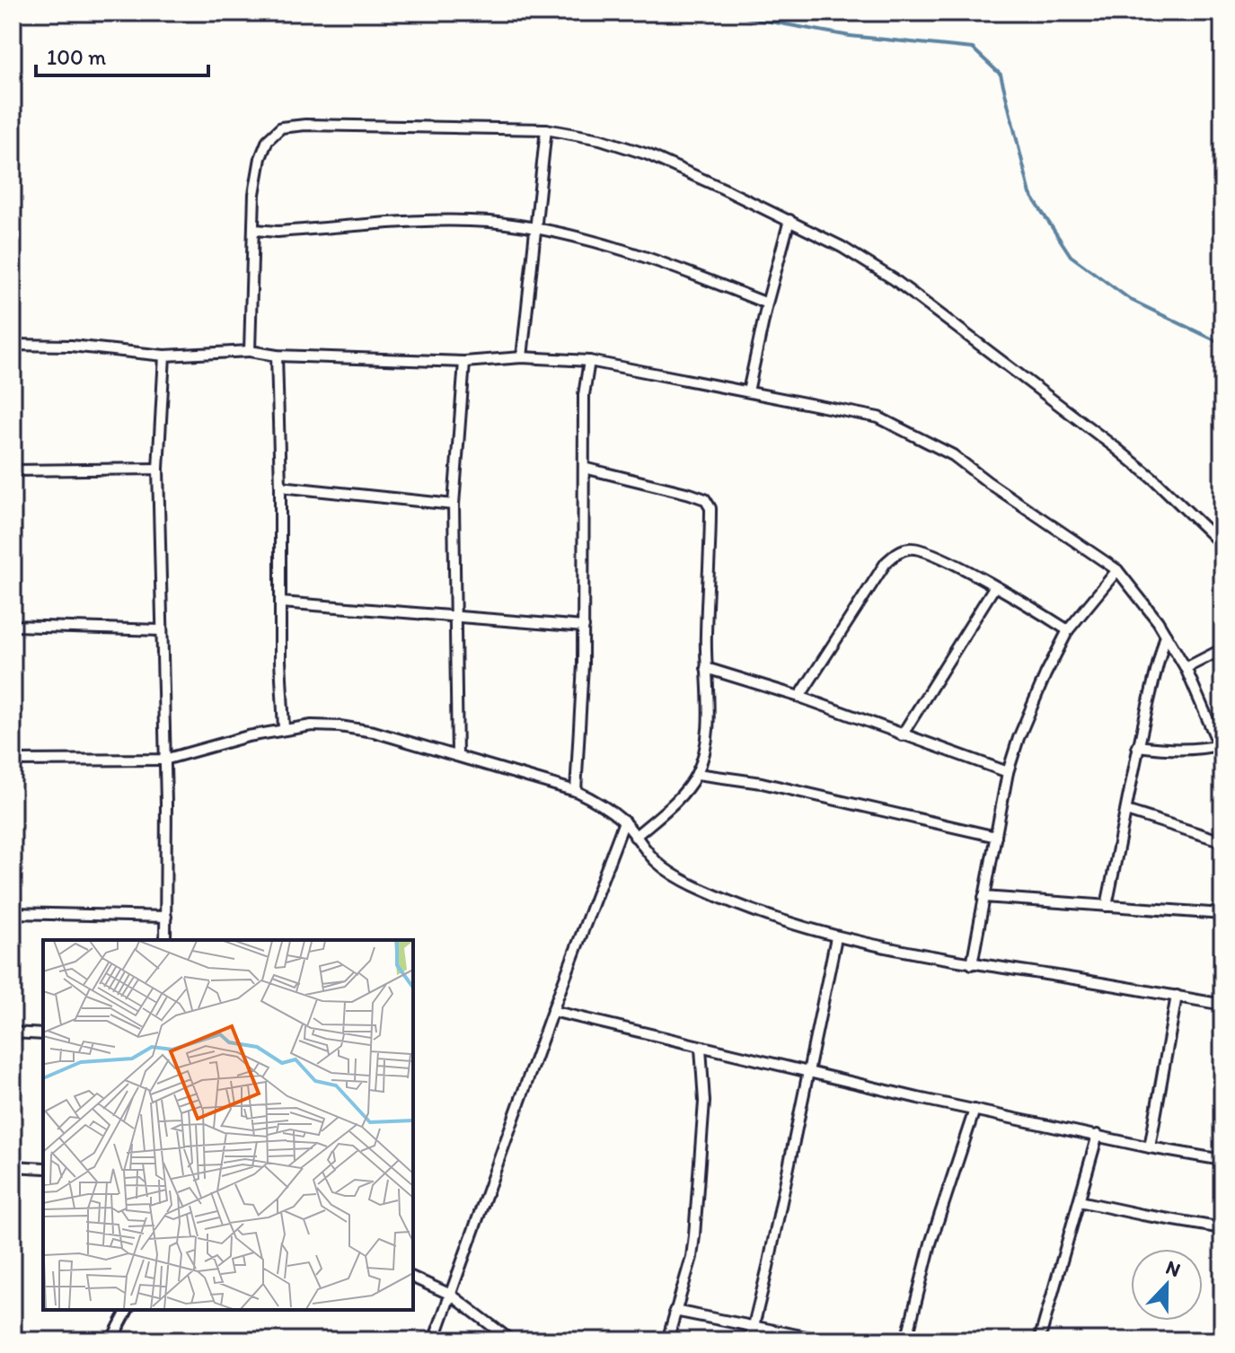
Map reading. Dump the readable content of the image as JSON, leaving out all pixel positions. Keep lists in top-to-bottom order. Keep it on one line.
{"scale_bar":"100 m","north":"top"}
